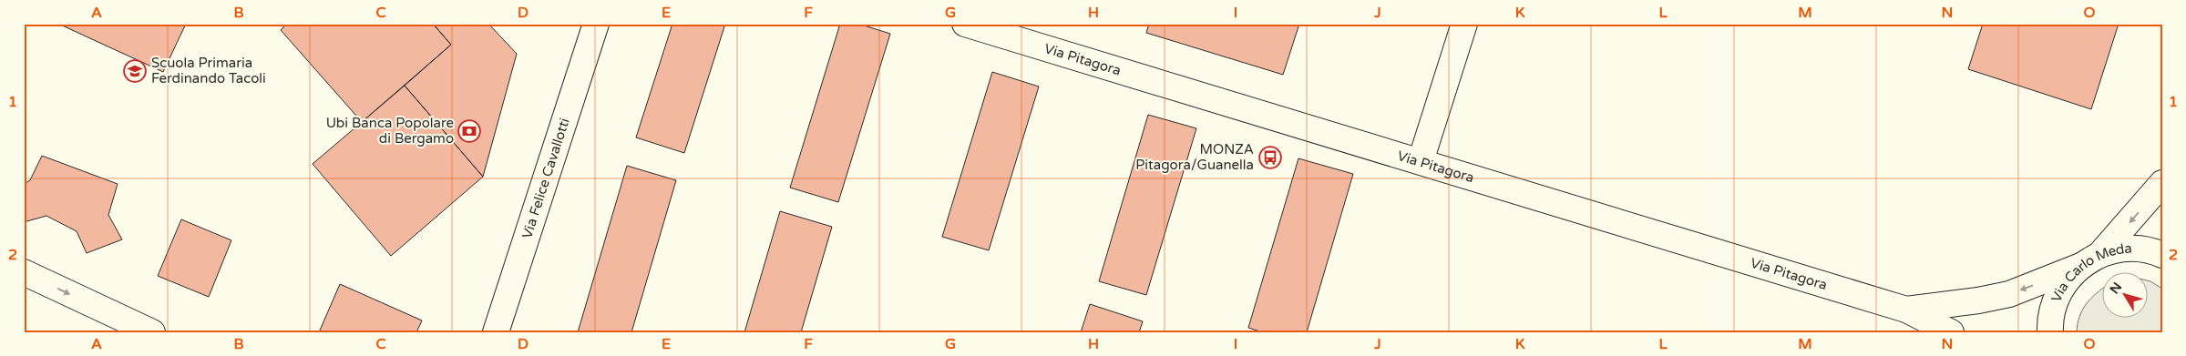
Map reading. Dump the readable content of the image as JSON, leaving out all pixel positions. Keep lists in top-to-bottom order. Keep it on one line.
{"streets":{"street":["Via Pitagora","Via Felice Cavallotti","Via Carlo Meda"]},"crossings":[["Via Pitagora","Via Carlo Meda"]],"places":{"school or university":["Scuola Primaria Ferdinando Tacoli"],"bank":["Ubi Banca Popolare di Bergamo"],"bus stop":["MONZA Pitagora/Guanella"]},"north":"top left","grid":{"columns":["A","B","C","D","E","F","G","H","I","J","K","L","M","N","O"],"rows":["1","2"]}}
